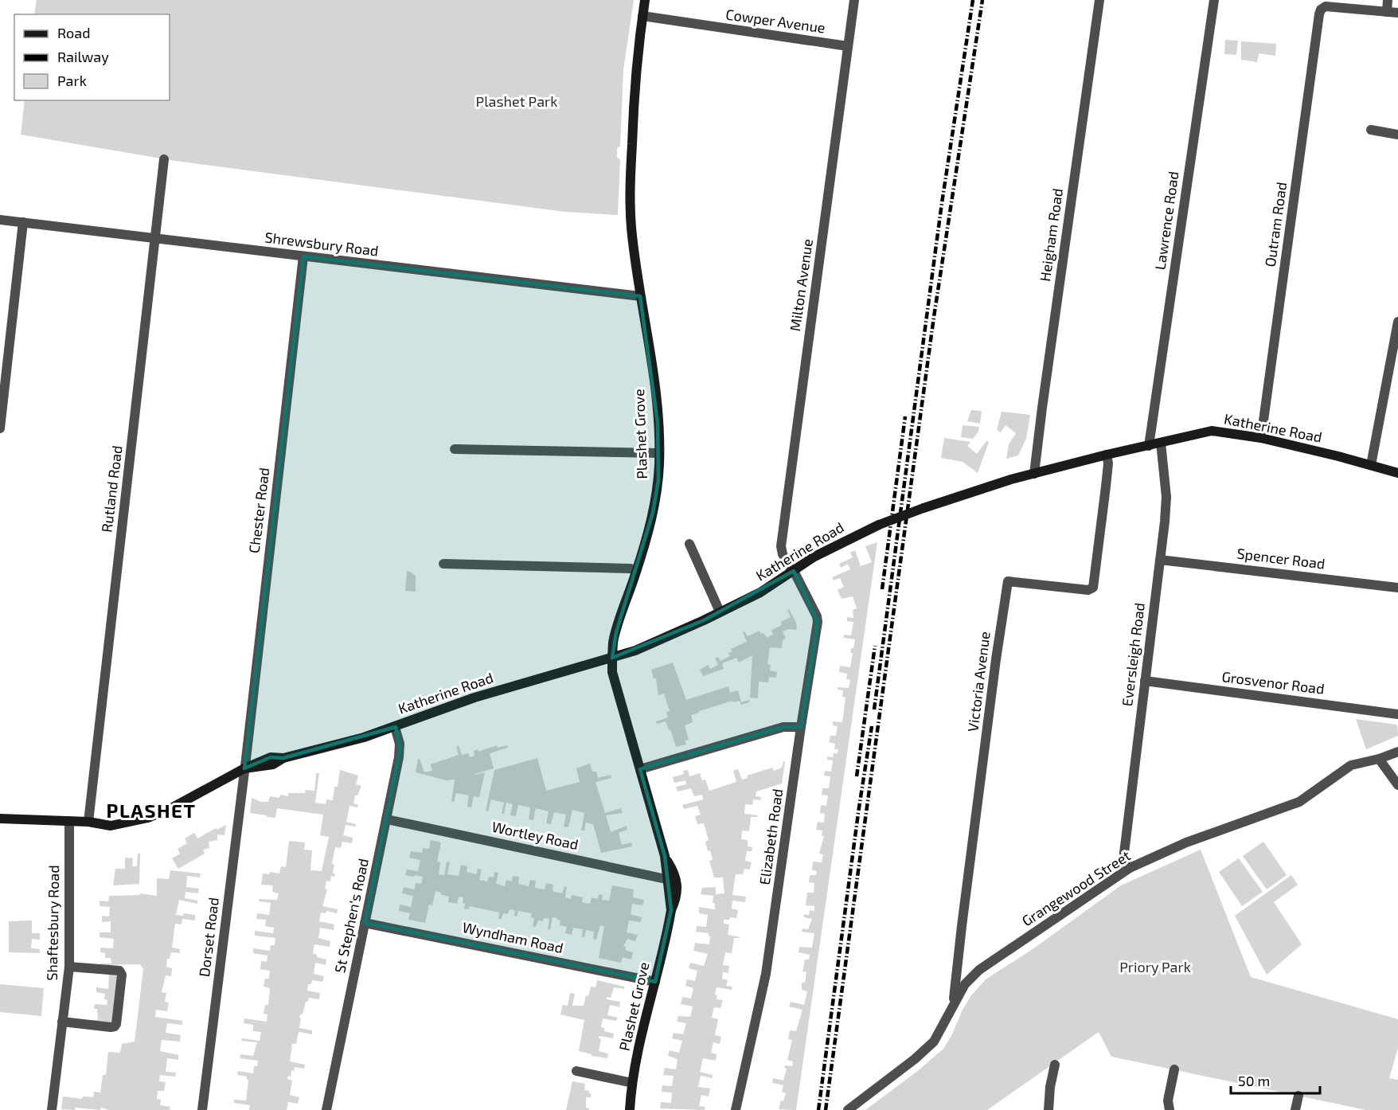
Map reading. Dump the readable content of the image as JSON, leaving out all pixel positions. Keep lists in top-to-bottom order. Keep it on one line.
{"streets":{"main road":["Katherine Road","Plashet Grove"],"street":["Cowper Avenue","Lawrence Road","Outram Road","Heigham Road","Shrewsbury Road","Milton Avenue","Rutland Road","Chester Road","Spencer Road","Eversleigh Road","Victoria Avenue","Grosvenor Road","Wortley Road","Elizabeth Road","Grangewood Street","St Stephen's Road","Shaftesbury Road","Dorset Road","Wyndham Road"]},"crossings":[["Cowper Avenue","Milton Avenue"],["Cowper Avenue","Plashet Grove"],["Lawrence Road","Katherine Road"],["Outram Road","Katherine Road"],["Heigham Road","Katherine Road"],["Shrewsbury Road","Plashet Grove"],["Shrewsbury Road","Rutland Road"],["Shrewsbury Road","Chester Road"],["Milton Avenue","Katherine Road"],["Milton Avenue","Elizabeth Road"],["Katherine Road","Plashet Grove"],["Katherine Road","Rutland Road"],["Katherine Road","Chester Road"],["Katherine Road","Eversleigh Road"],["Katherine Road","Victoria Avenue"],["Katherine Road","Elizabeth Road"],["Katherine Road","St Stephen's Road"],["Katherine Road","Shaftesbury Road"],["Katherine Road","Dorset Road"],["Plashet Grove","Wortley Road"],["Plashet Grove","Wyndham Road"],["Chester Road","Dorset Road"],["Spencer Road","Eversleigh Road"],["Eversleigh Road","Grosvenor Road"],["Eversleigh Road","Grangewood Street"],["Victoria Avenue","Grangewood Street"],["Wortley Road","St Stephen's Road"],["St Stephen's Road","Wyndham Road"]],"districts":["PLASHET"],"parks":["Plashet Park","Priory Park"],"legend":["Road","Railway","Park"],"scale_bar":"50 m"}
